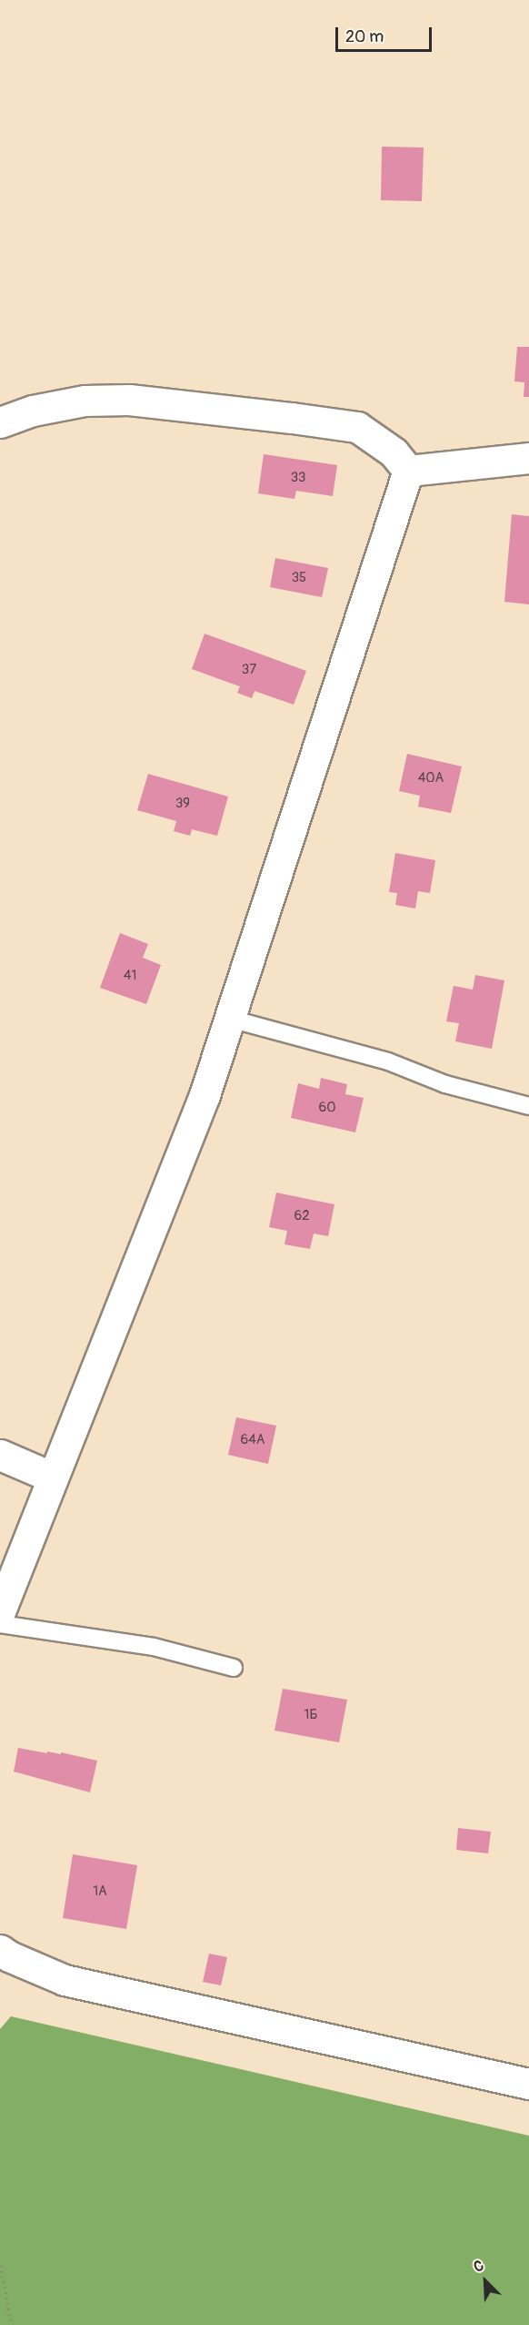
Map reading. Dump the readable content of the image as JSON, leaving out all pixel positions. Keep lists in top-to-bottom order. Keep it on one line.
{"house_numbers":["33","35","37","40А","39","41","60","62","64А","1Б","1А"],"scale_bar":"20 m","north":"top left"}
